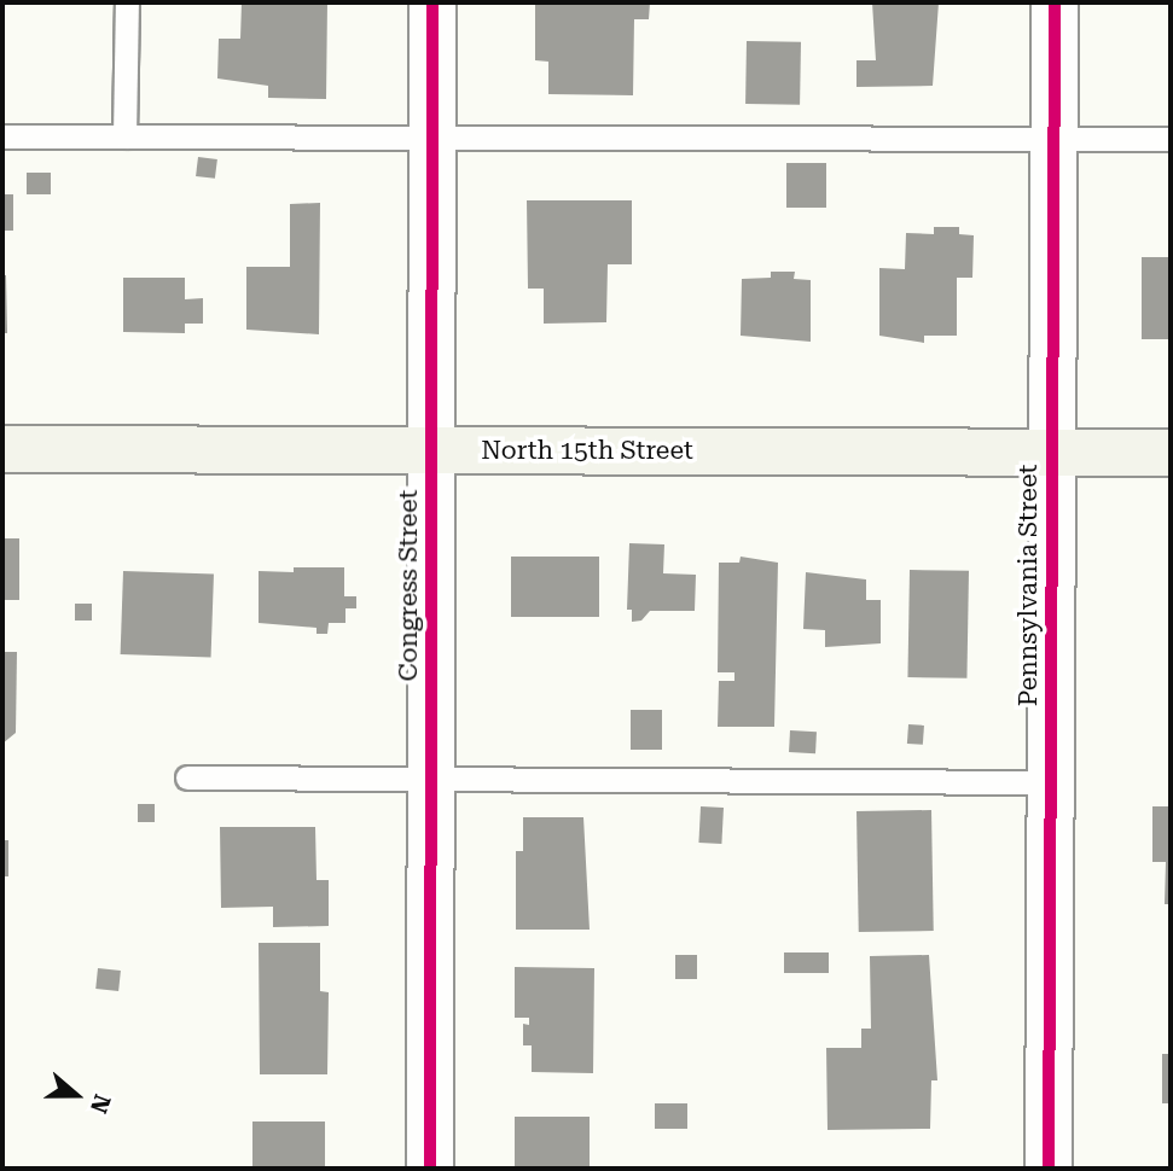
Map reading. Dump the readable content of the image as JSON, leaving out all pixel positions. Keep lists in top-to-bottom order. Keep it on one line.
{"streets":{"main road":["North 15th Street"],"street":["Congress Street","Pennsylvania Street"]},"crossings":[["North 15th Street","Congress Street"],["North 15th Street","Pennsylvania Street"]],"north":"right"}
